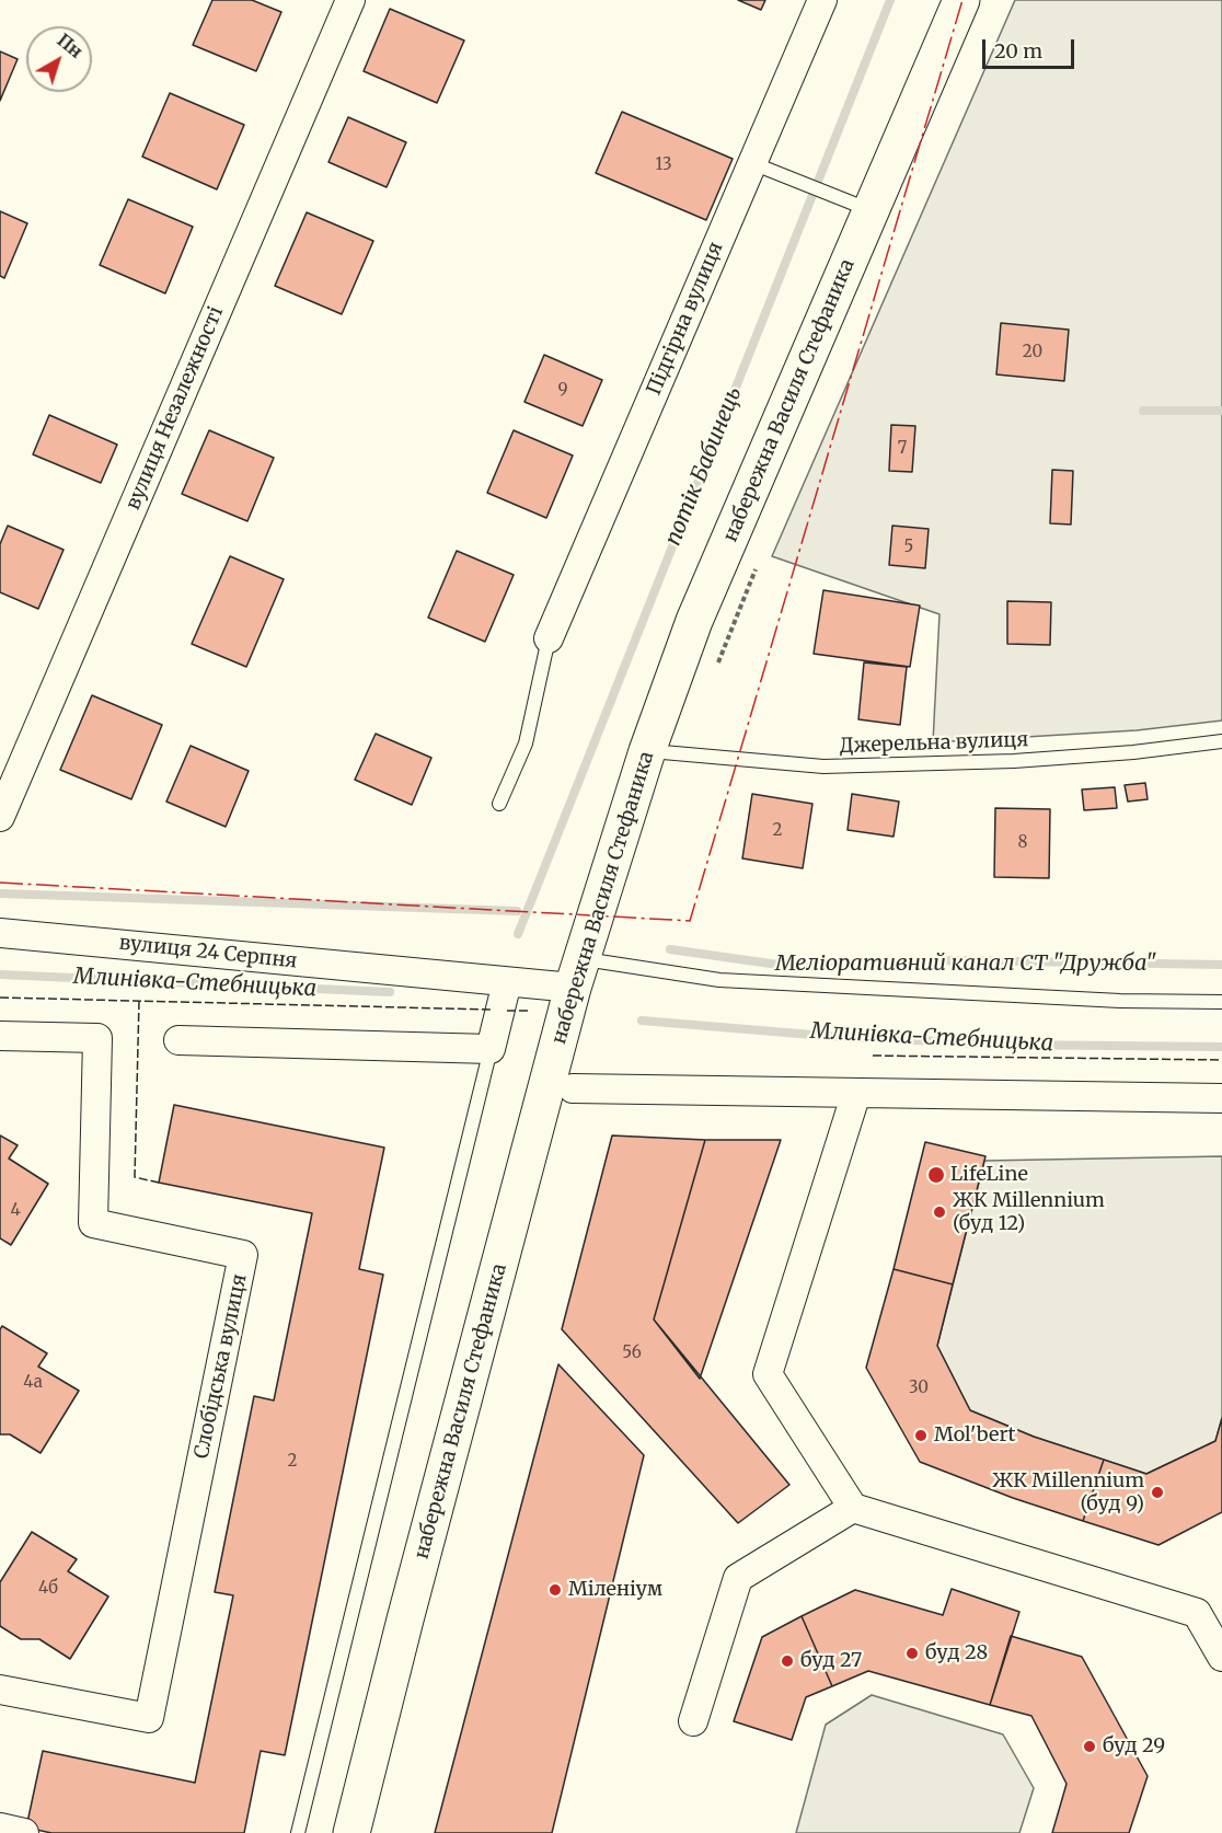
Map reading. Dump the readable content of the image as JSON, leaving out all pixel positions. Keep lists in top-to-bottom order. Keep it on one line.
{"streets":{"main road":["набережна Василя Стефаника"],"street":["Підгірна вулиця","вулиця Незалежності","вулиця 24 Серпня","Слобідська вулиця"],"lane":["Джерельна вулиця"]},"crossings":[["набережна Василя Стефаника","Джерельна вулиця"],["набережна Василя Стефаника","вулиця 24 Серпня"]],"water":["потік Бабинець","Меліоративний канал СТ \"Дружба\"","Млинівка-Стебницька"],"places":["LifeLine","ЖК Millennium (буд 12)","Mol'bert","ЖК Millennium (буд 9)","Міленіум","буд 28","буд 27","буд 29"],"house_numbers":["13","20","9","7","5","2","8","4","56","4а","30","2","4б"],"scale_bar":"20 m","north":"top right"}
